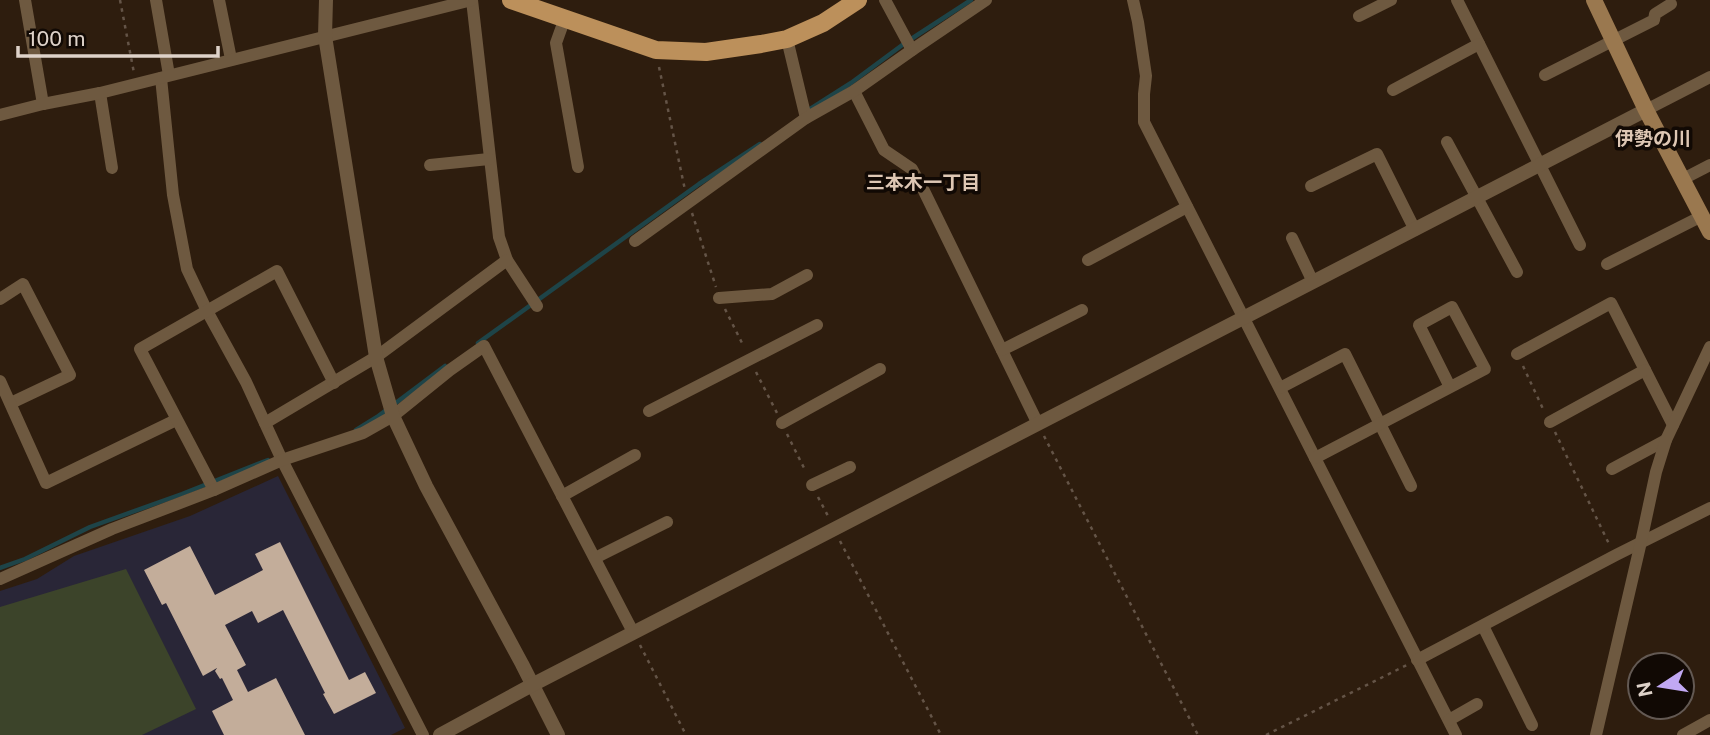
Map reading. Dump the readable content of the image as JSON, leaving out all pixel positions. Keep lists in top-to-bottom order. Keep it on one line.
{"districts":["伊勢の川","三本木一丁目"],"scale_bar":"100 m","north":"left"}
